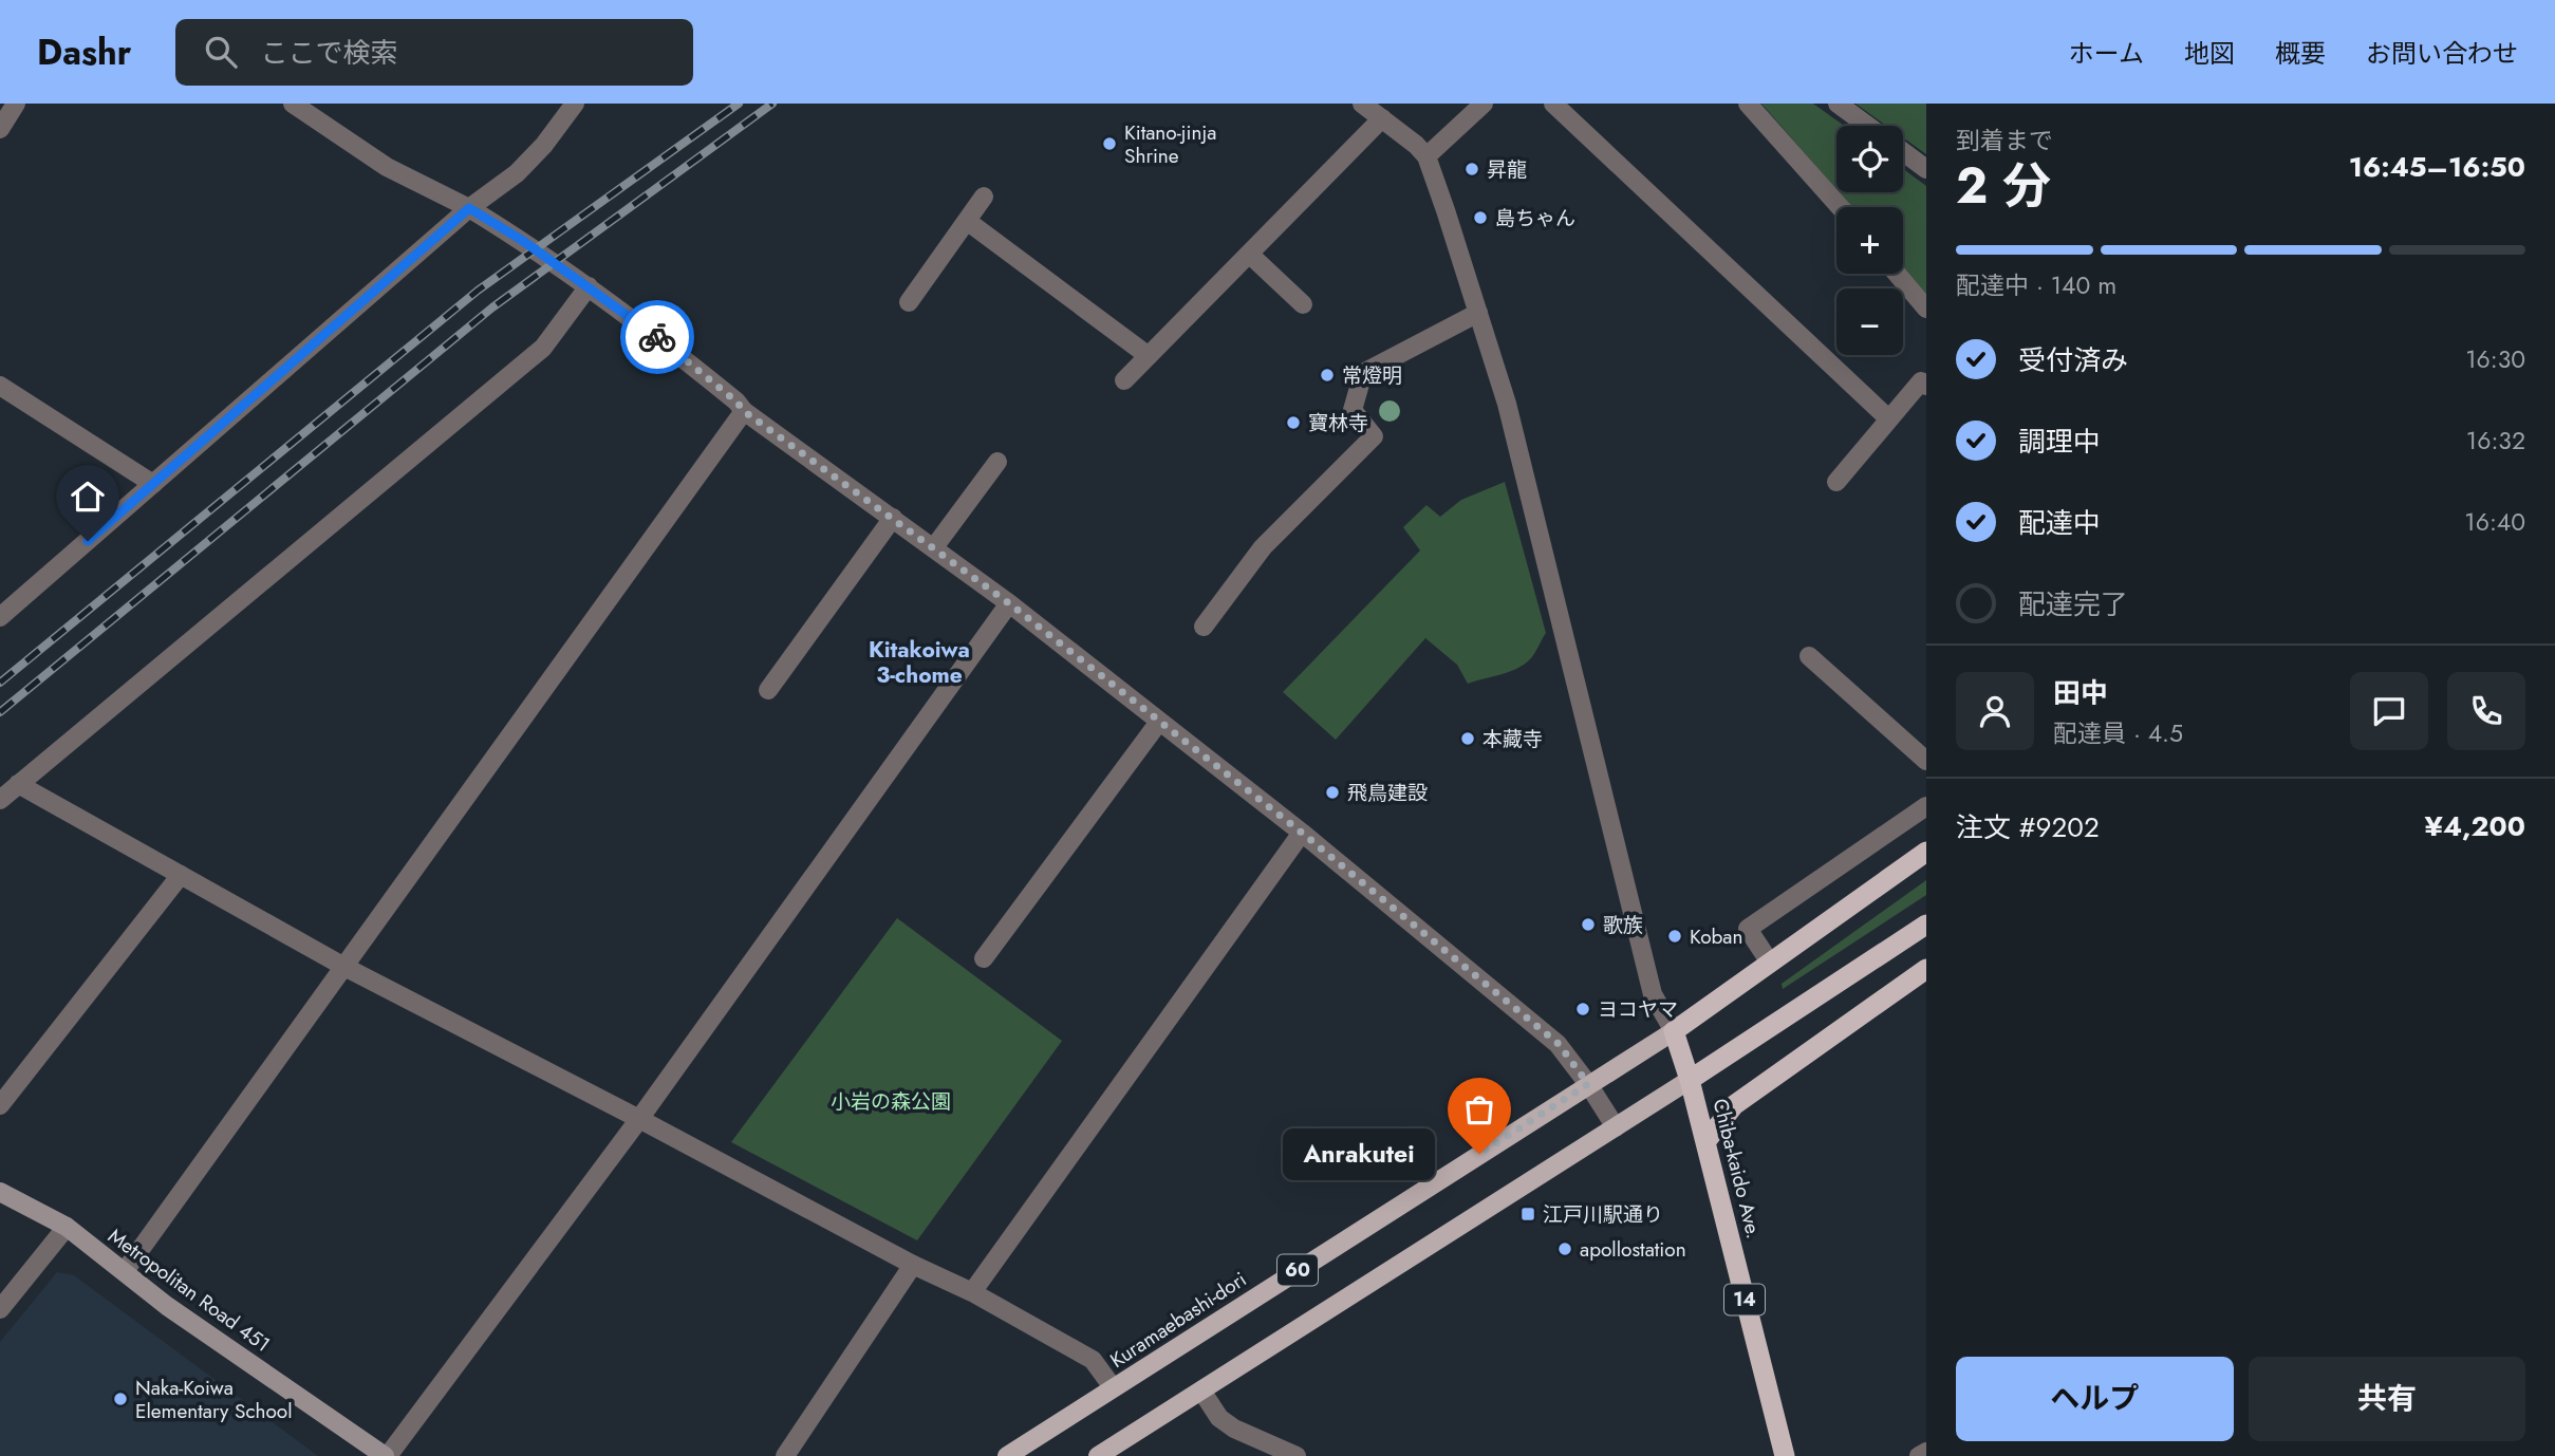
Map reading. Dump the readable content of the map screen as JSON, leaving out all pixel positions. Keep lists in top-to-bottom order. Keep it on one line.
{"streets":{"highway":["Chiba-kaido Ave.","14"],"main road":["60","Metropolitan Road 451","Kuramaebashi-dori"]},"crossings":[["Chiba-kaido Ave.","60"],["Chiba-kaido Ave.","14"],["60","14"],["14","Kuramaebashi-dori"]],"districts":["Kitakoiwa 3-chome"],"parks":["小岩の森公園"],"places":{"other":["Kitano-jinja Shrine","昇龍","島ちゃん","常燈明","寶林寺","本藏寺","飛鳥建設","歌族","Koban","ヨコヤマ","Anrakutei","apollostation","Naka-Koiwa Elementary School"],"transit":["江戸川駅通り"]},"page":{"header":"Dashr","search":"ここで検索","nav":["ホーム","地図","概要","お問い合わせ"],"heading":["2 分","到着まで","16:45–16:50"],"panel":["田中","配達員 · 4.5","注文 #9202","¥4,200"],"map_buttons":["+","−"],"bar":"配達中 · 140 m","list":[["受付済み","16:30"],["調理中","16:32"],["配達中","16:40"],"配達完了"],"bubble":"Anrakutei","buttons":["ヘルプ","共有"]}}
